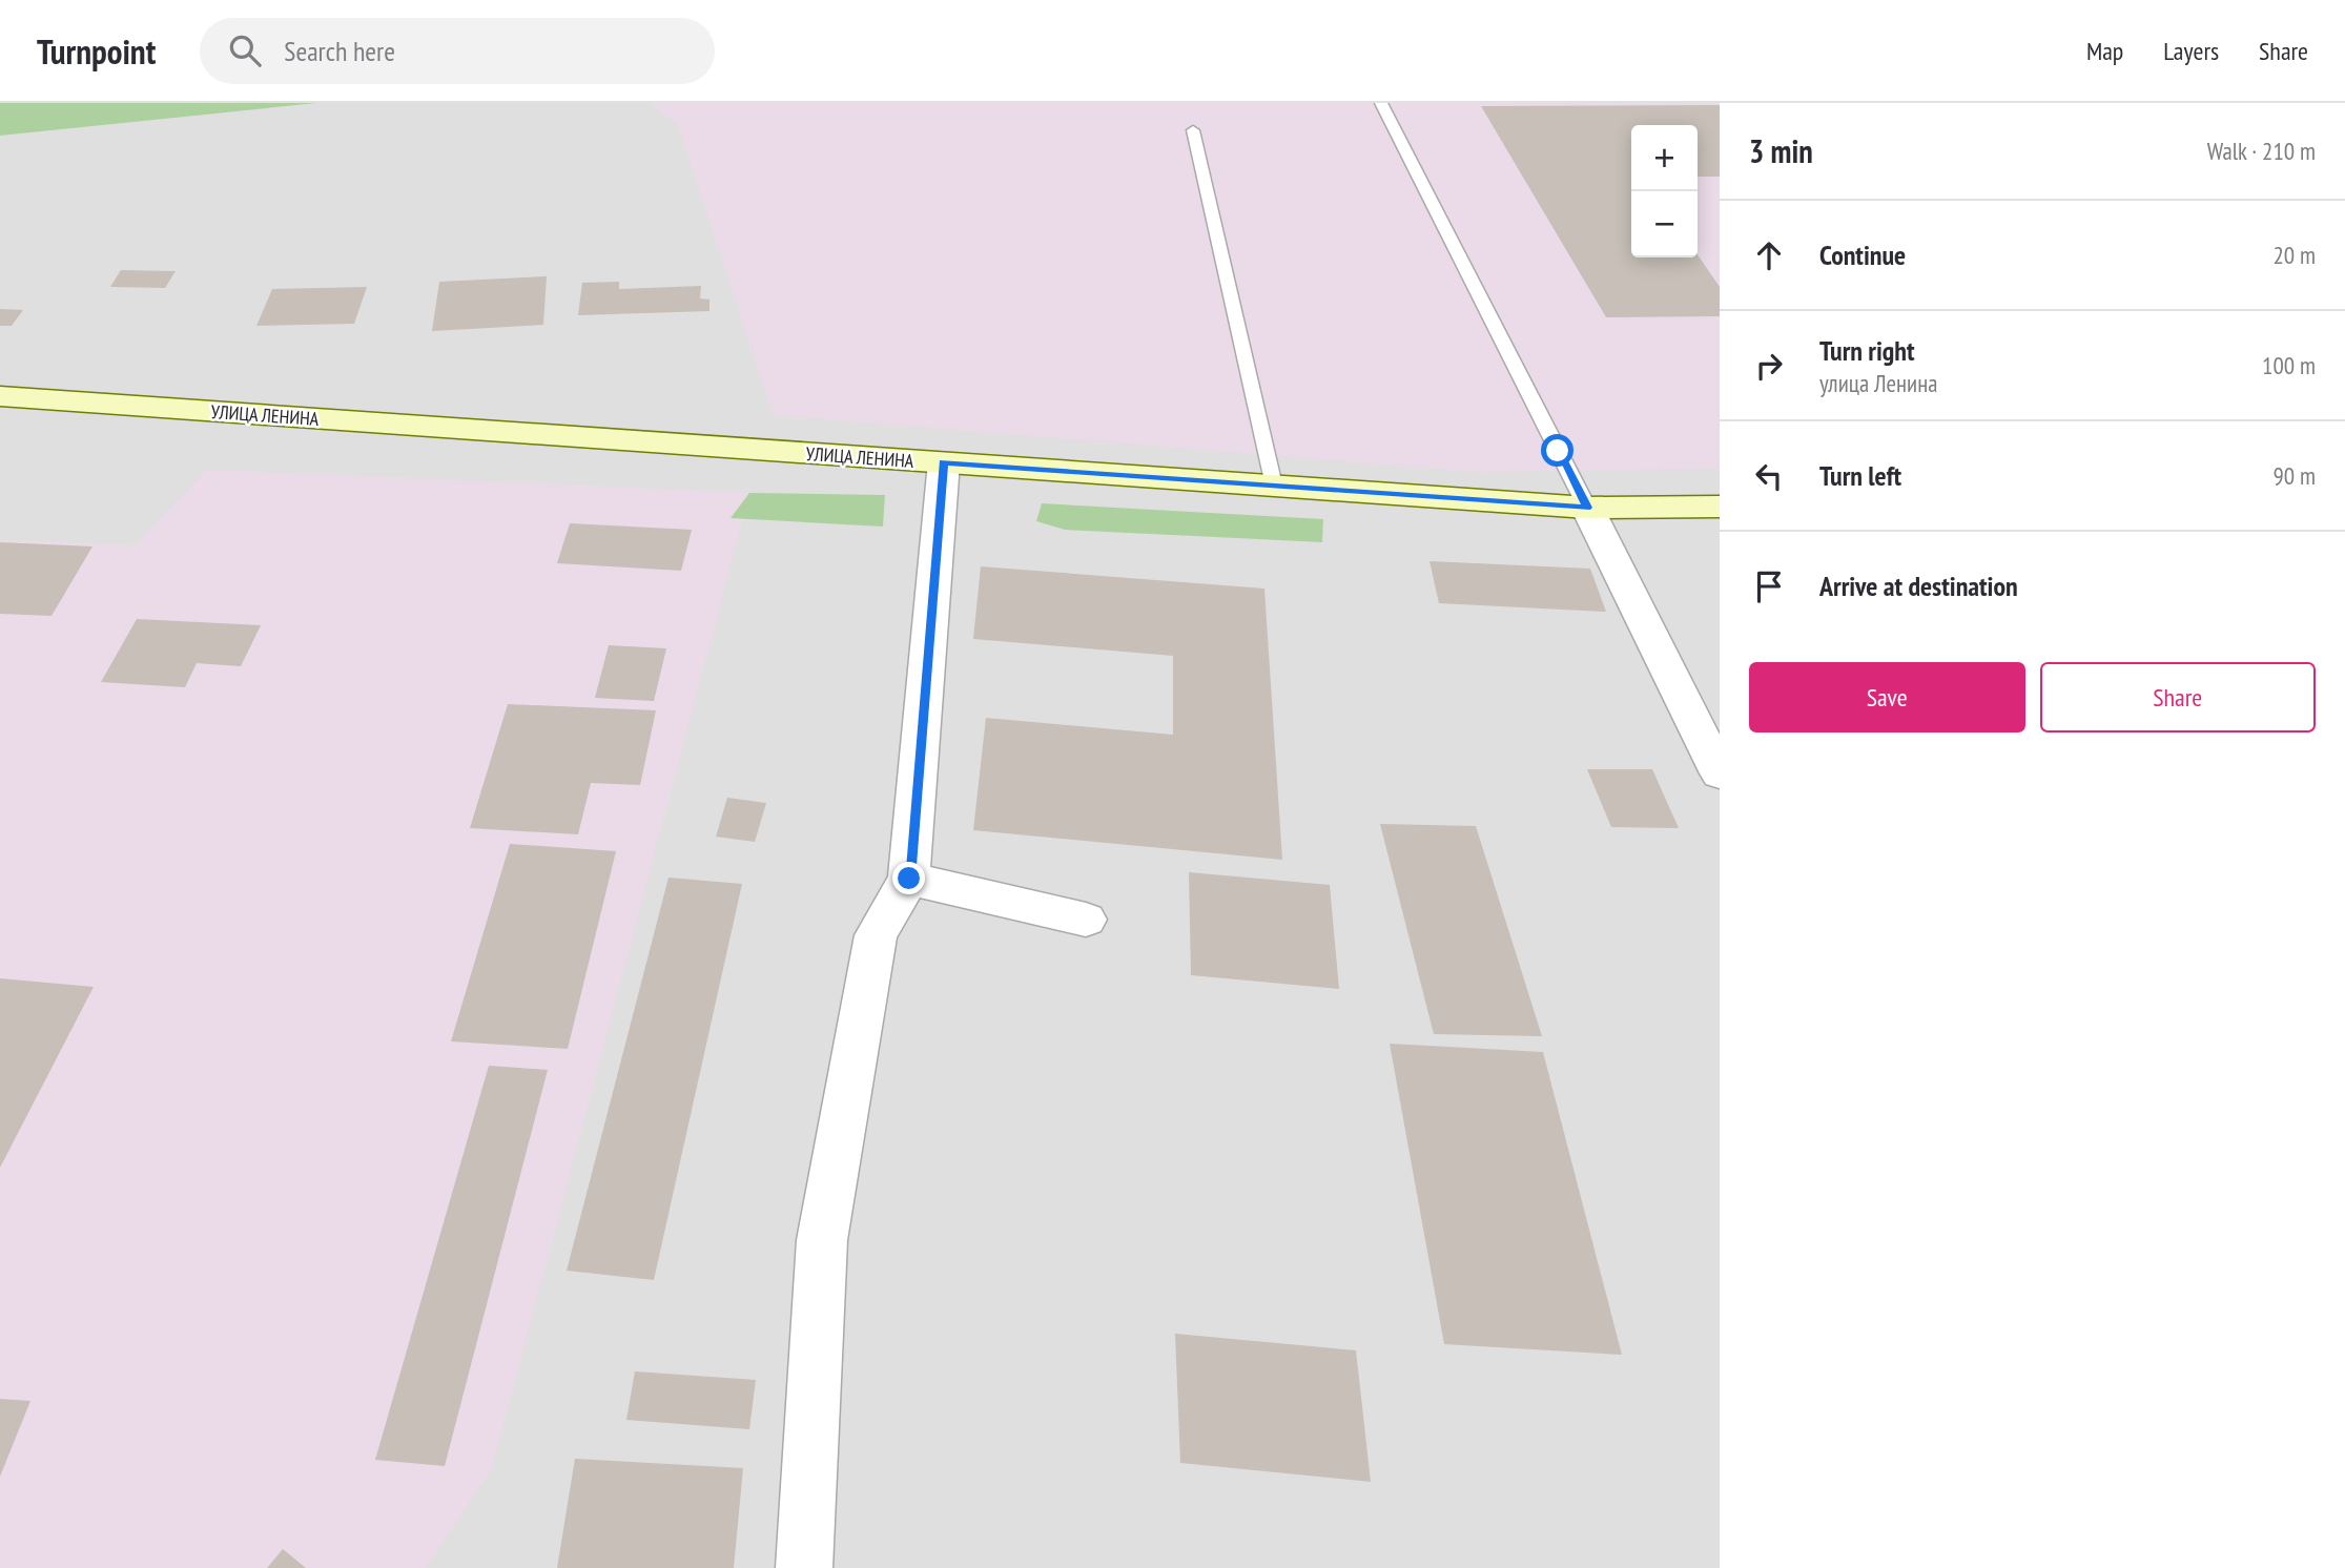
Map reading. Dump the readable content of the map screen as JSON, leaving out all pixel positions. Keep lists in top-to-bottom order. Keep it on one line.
{"streets":{"street":["УЛИЦА ЛЕНИНА"]},"page":{"header":"Turnpoint","search":"Search here","nav":["Map","Layers","Share"],"heading":["3 min","Walk · 210 m"],"map_buttons":["+","−"],"list":[["Continue","20 m"],["Turn right","улица Ленина","100 m"],["Turn left","90 m"],"Arrive at destination"],"buttons":["Save","Share"]}}
